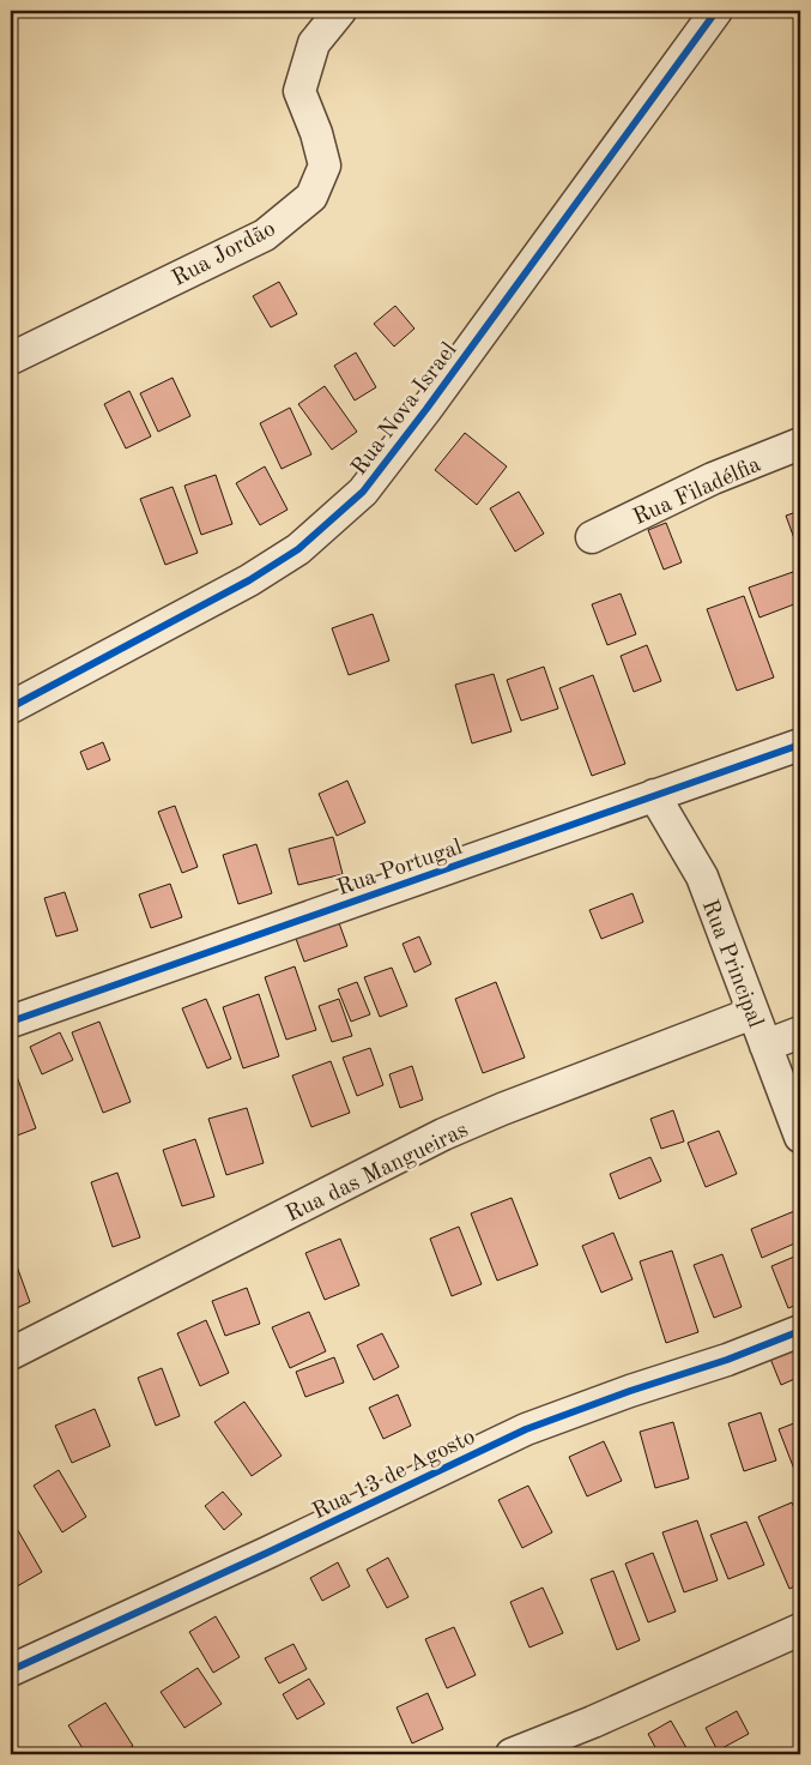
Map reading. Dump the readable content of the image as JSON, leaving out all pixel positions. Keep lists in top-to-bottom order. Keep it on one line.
{"streets":{"street":["Rua Jordão","Rua Nova Israel","Rua Filadélfia","Rua Portugal","Rua Principal","Rua das Mangueiras","Rua 13 de Agosto"]},"crossings":[["Rua Portugal","Rua Principal"],["Rua Principal","Rua das Mangueiras"]]}
